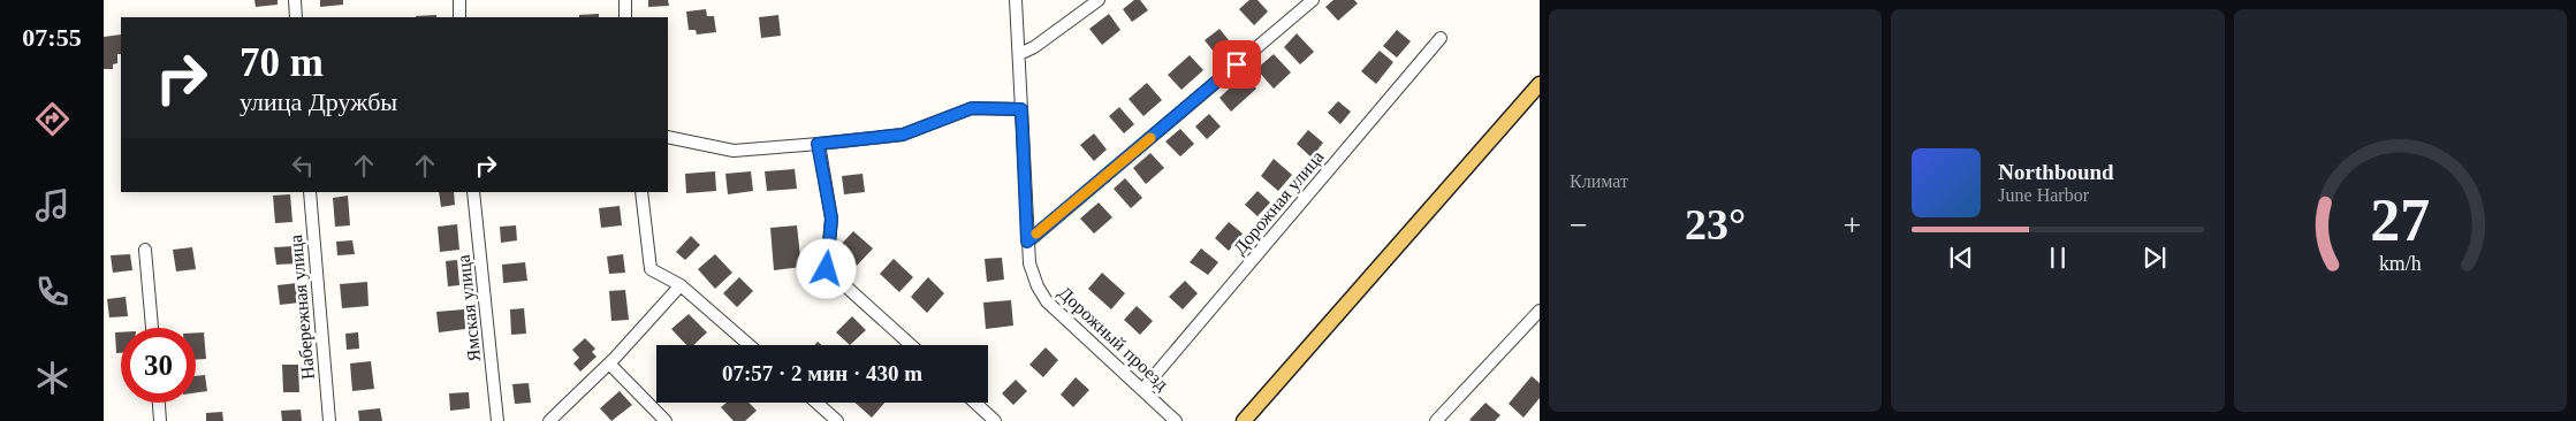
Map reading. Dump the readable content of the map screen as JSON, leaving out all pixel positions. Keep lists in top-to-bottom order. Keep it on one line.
{"streets":{"street":["Дорожная улица","Набережная улица","Ямская улица","Дорожный проезд"]},"crossings":[["Дорожная улица","Дорожный проезд"]],"page":{"tabs":"07:55","tile":"Климат","turn":["70 m","улица Дружбы"],"song":["Northbound","June Harbor"],"heat":["−","23°","+"],"limit":"30","trip":"07:57 · 2 мин · 430 m","gauge":["27","km/h"]}}
